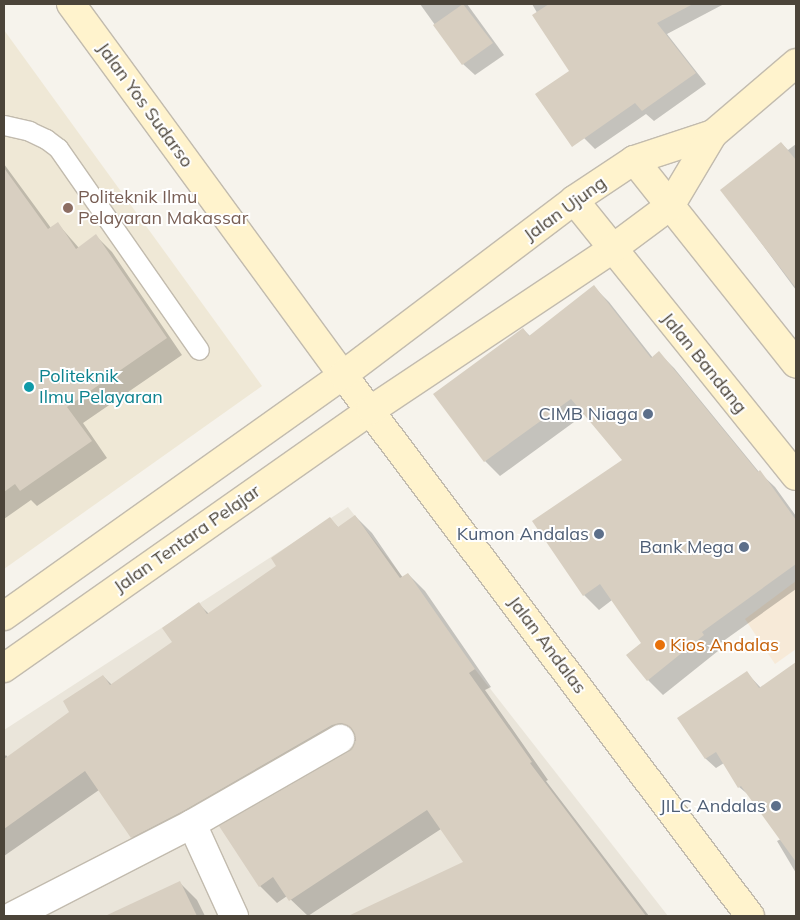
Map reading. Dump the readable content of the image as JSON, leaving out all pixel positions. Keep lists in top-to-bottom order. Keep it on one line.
{"streets":{"main road":["Jalan Yos Sudarso","Jalan Ujung","Jalan Bandang","Jalan Tentara Pelajar","Jalan Andalas"]},"crossings":[["Jalan Yos Sudarso","Jalan Ujung"],["Jalan Yos Sudarso","Jalan Andalas"],["Jalan Ujung","Jalan Bandang"],["Jalan Ujung","Jalan Andalas"],["Jalan Bandang","Jalan Tentara Pelajar"],["Jalan Tentara Pelajar","Jalan Andalas"]],"places":["Politeknik Ilmu Pelayaran Makassar","Politeknik Ilmu Pelayaran","CIMB Niaga","Kumon Andalas","Bank Mega","Kios Andalas","JILC Andalas"]}
